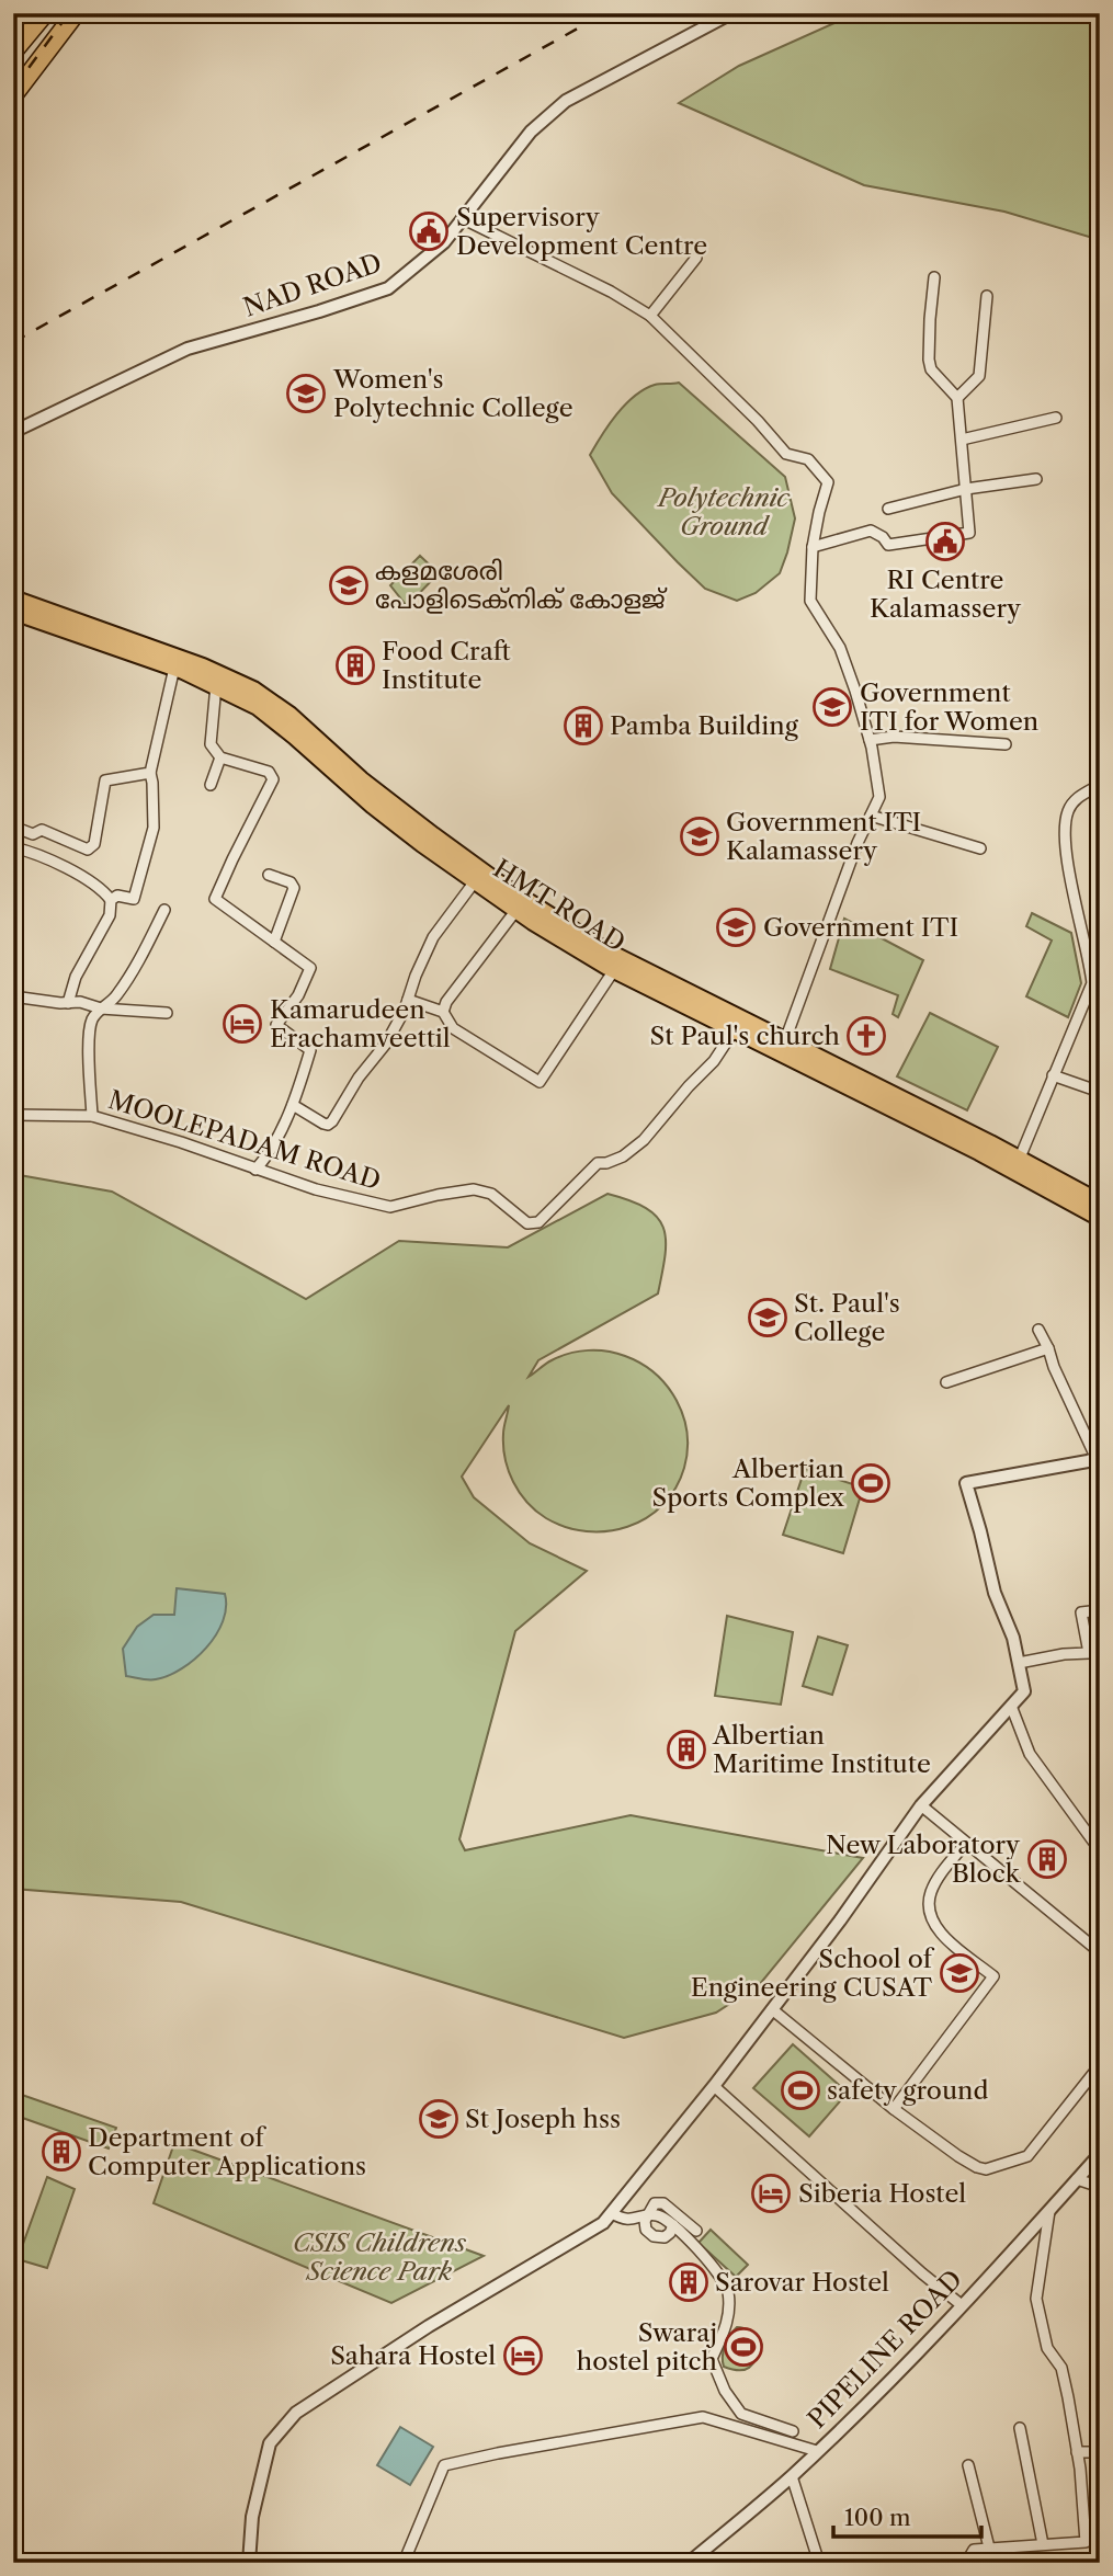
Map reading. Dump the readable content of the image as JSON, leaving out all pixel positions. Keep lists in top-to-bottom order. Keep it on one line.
{"streets":{"main road":["HMT ROAD"],"street":["NAD ROAD","MOOLEPADAM ROAD","PIPELINE ROAD"]},"crossings":[["HMT ROAD","MOOLEPADAM ROAD"]],"parks":["Polytechnic Ground","CSIS Childrens Science Park"],"places":{"public building":["Supervisory Development Centre","RI Centre Kalamassery"],"school or university":["Women's Polytechnic College","കളമശേരി പോളിടെക്നിക് കോളജ്","Government ITI for Women","Government ITI Kalamassery","Government ITI","St. Paul's College","School of Engineering CUSAT","St Joseph hss"],"building":["Food Craft Institute","Pamba Building","Albertian Maritime Institute","New Laboratory Block","Department of Computer Applications","Sarovar Hostel"],"hotel":["Kamarudeen Erachamveettil","Siberia Hostel","Sahara Hostel"],"church":["St Paul's church"],"sports":["Albertian Sports Complex","safety ground","Swaraj hostel pitch"]},"scale_bar":"100 m"}
